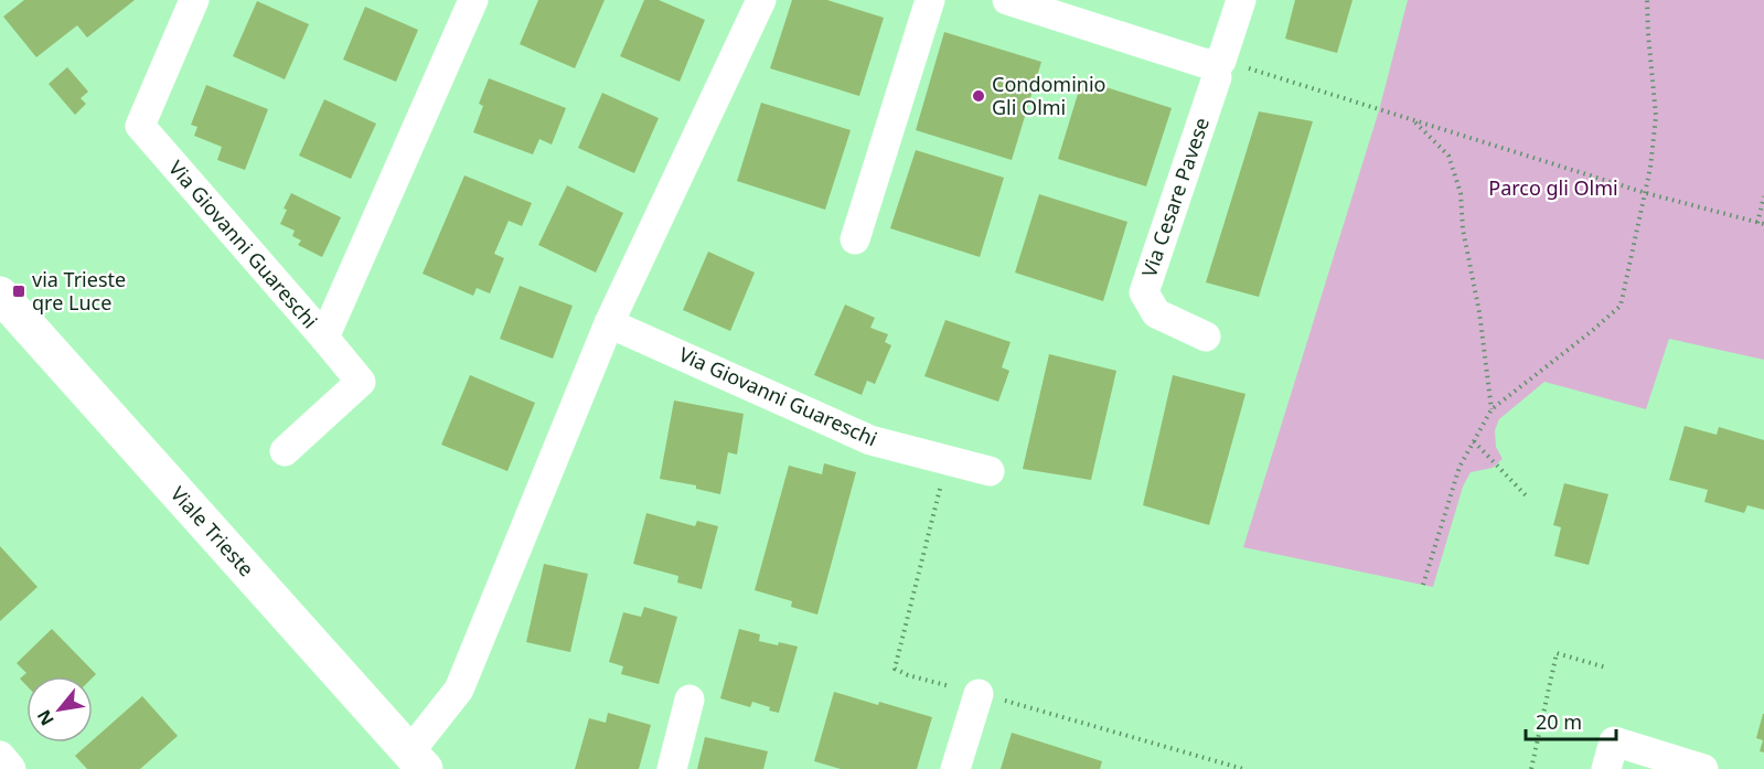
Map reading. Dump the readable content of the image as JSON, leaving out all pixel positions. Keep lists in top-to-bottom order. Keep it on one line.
{"streets":{"main road":["Viale Trieste"],"street":["Via Cesare Pavese","Via Giovanni Guareschi"]},"parks":["Parco gli Olmi"],"places":{"other":["Condominio Gli Olmi"],"transit":["via Trieste qre Luce"]},"scale_bar":"20 m","north":"bottom left"}
